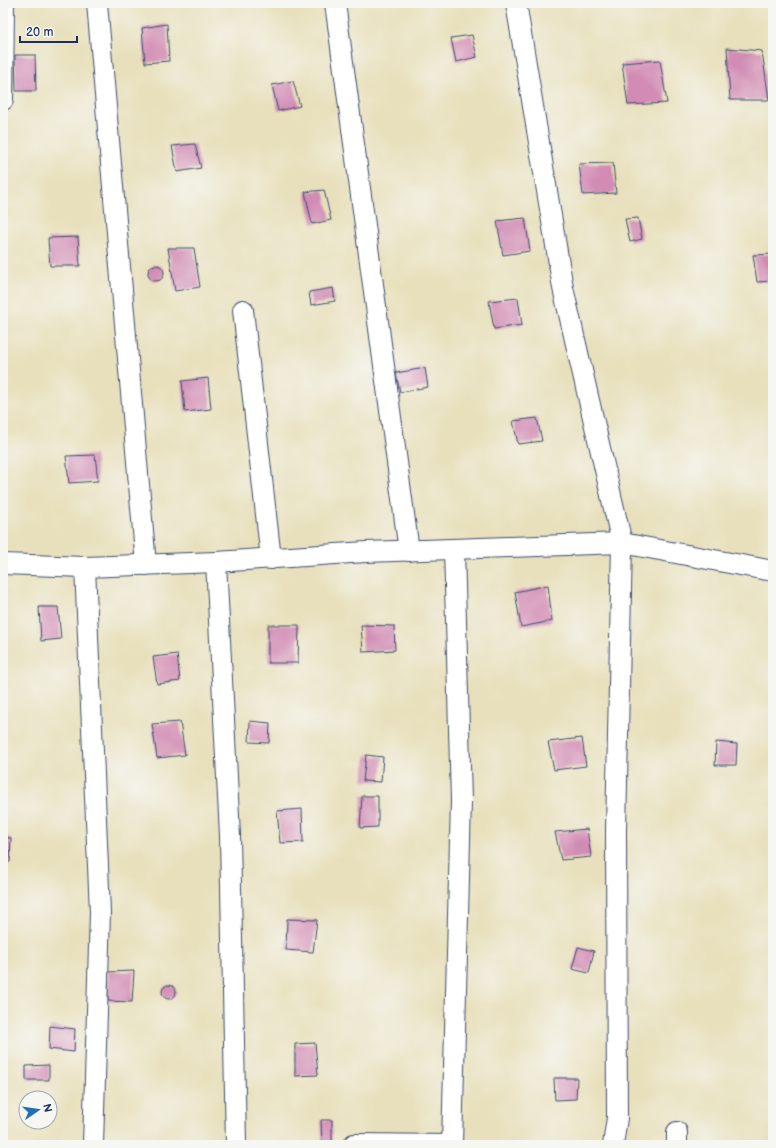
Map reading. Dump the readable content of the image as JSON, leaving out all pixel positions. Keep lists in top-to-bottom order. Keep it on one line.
{"scale_bar":"20 m","north":"right"}
